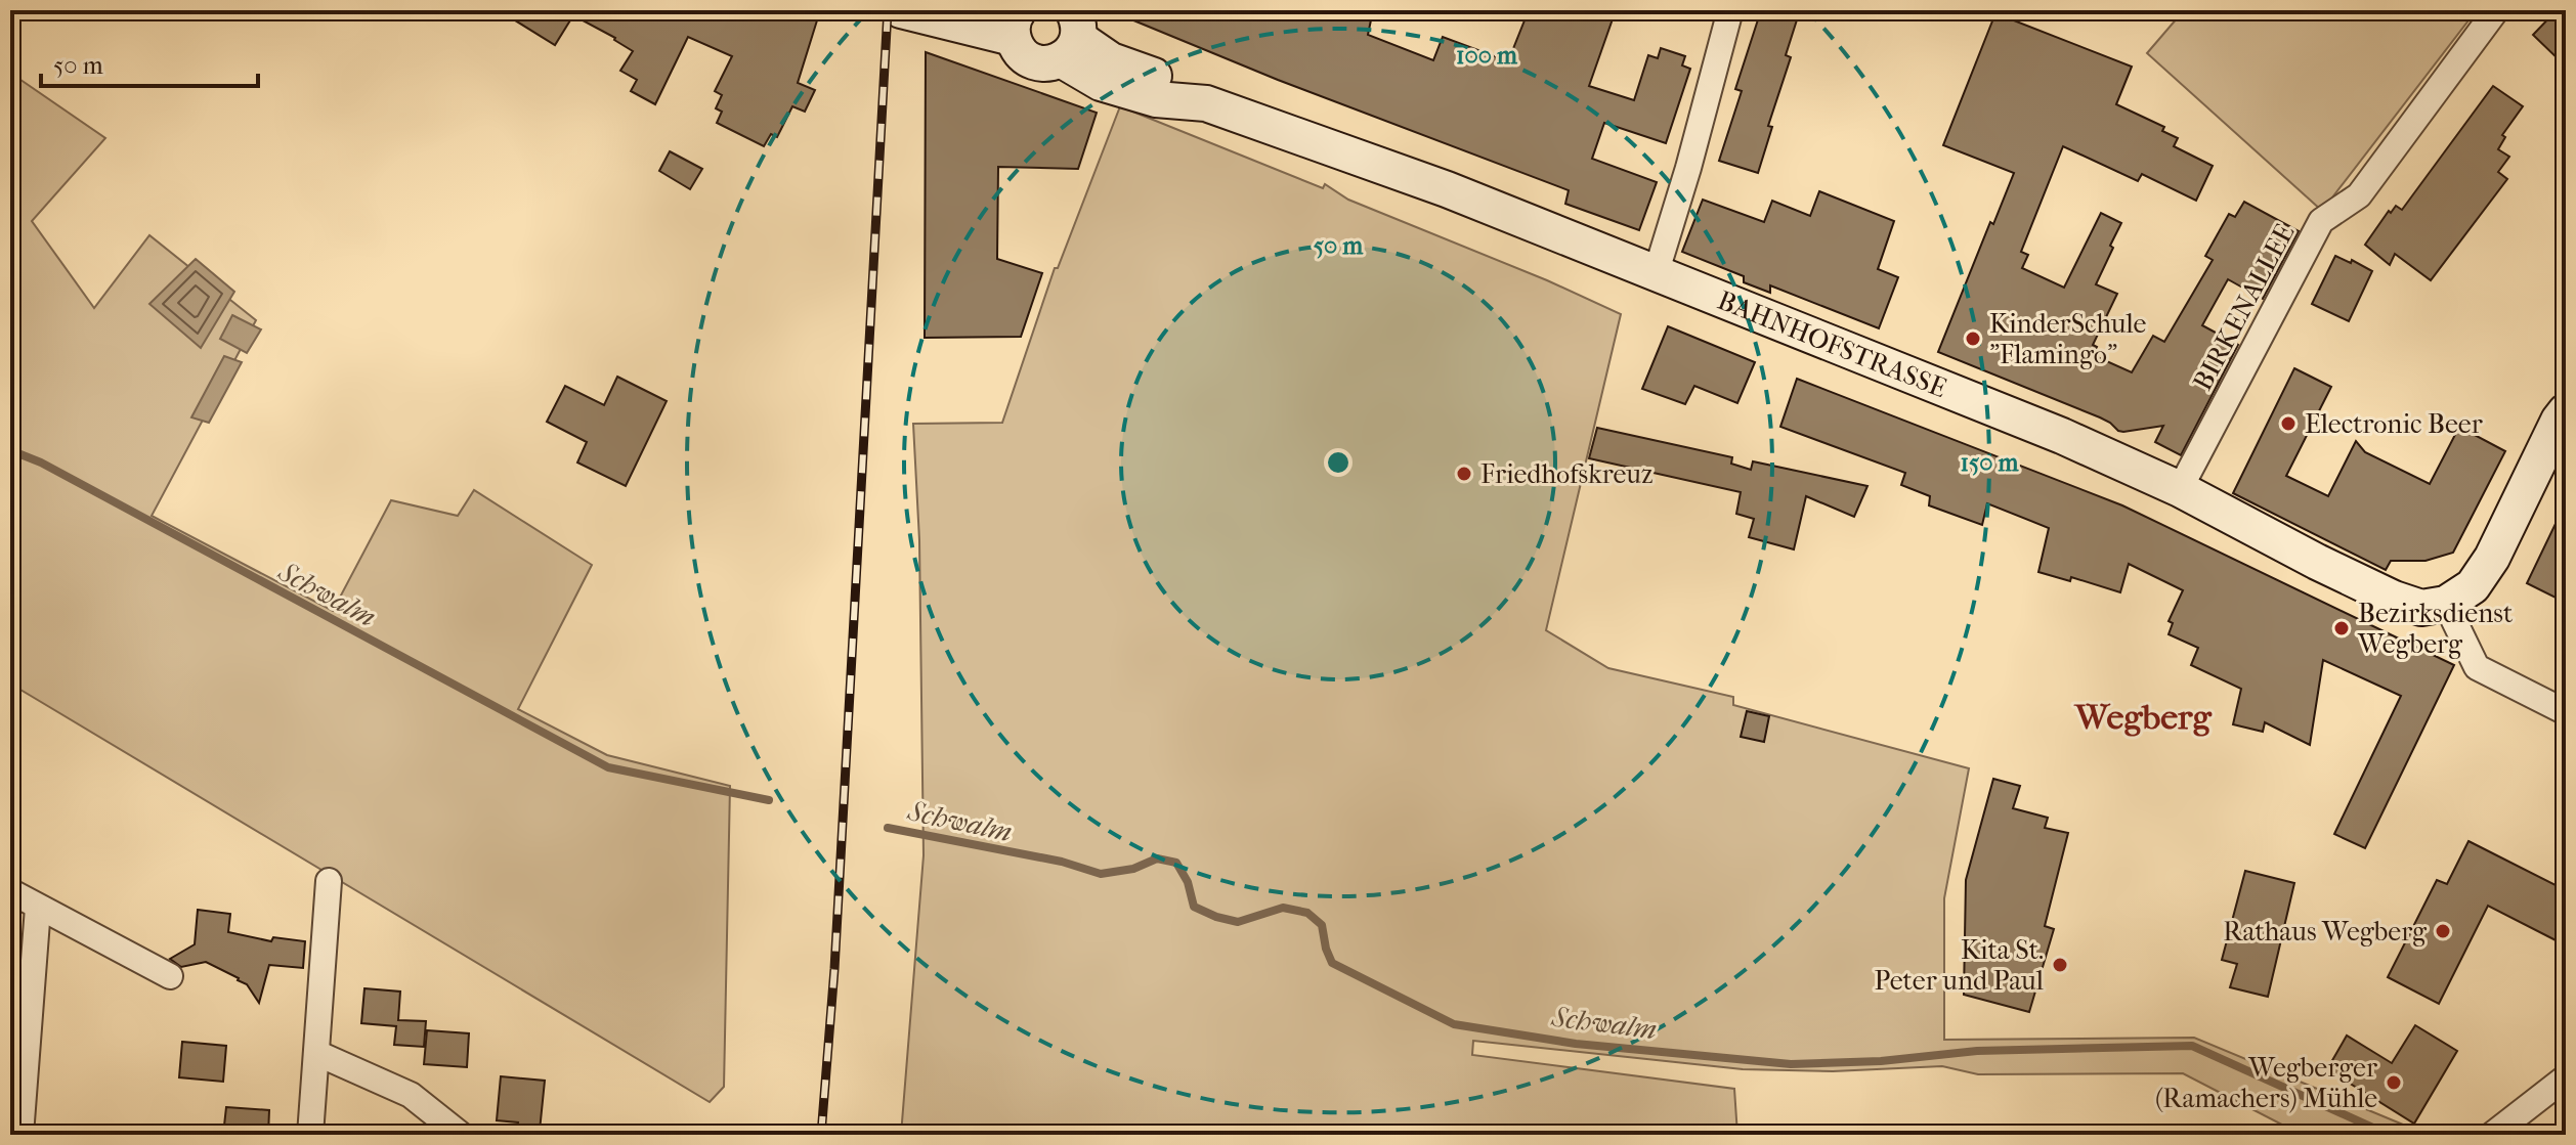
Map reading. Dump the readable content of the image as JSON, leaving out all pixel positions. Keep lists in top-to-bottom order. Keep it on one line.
{"streets":{"street":["BIRKENALLEE","BAHNHOFSTRASSE"]},"crossings":[["BIRKENALLEE","BAHNHOFSTRASSE"]],"districts":["Wegberg"],"water":["Schwalm"],"places":["KinderSchule \"Flamingo\"","Electronic Beer","Friedhofskreuz","Bezirksdienst Wegberg","Rathaus Wegberg","Kita St. Peter und Paul","Wegberger (Ramachers) Mühle"],"scale_bar":"50 m","rings":["100 m","50 m","150 m"]}
